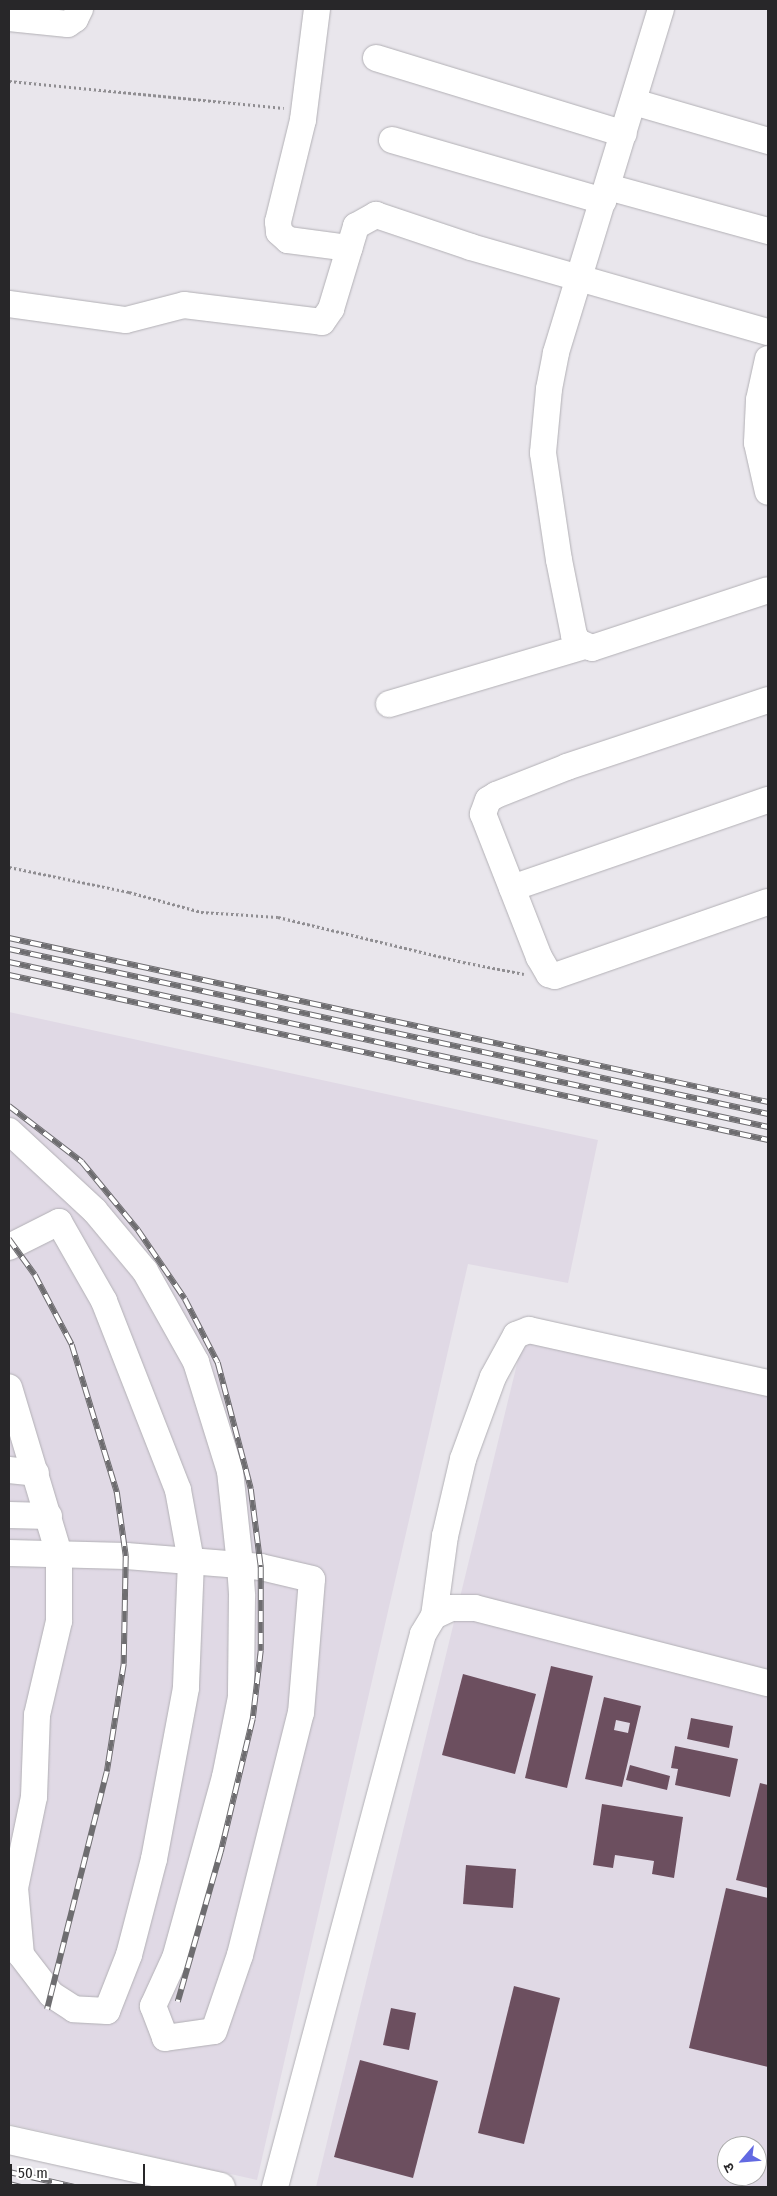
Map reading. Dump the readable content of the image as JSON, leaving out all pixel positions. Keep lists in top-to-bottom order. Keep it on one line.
{"scale_bar":"50 m","north":"bottom left"}
